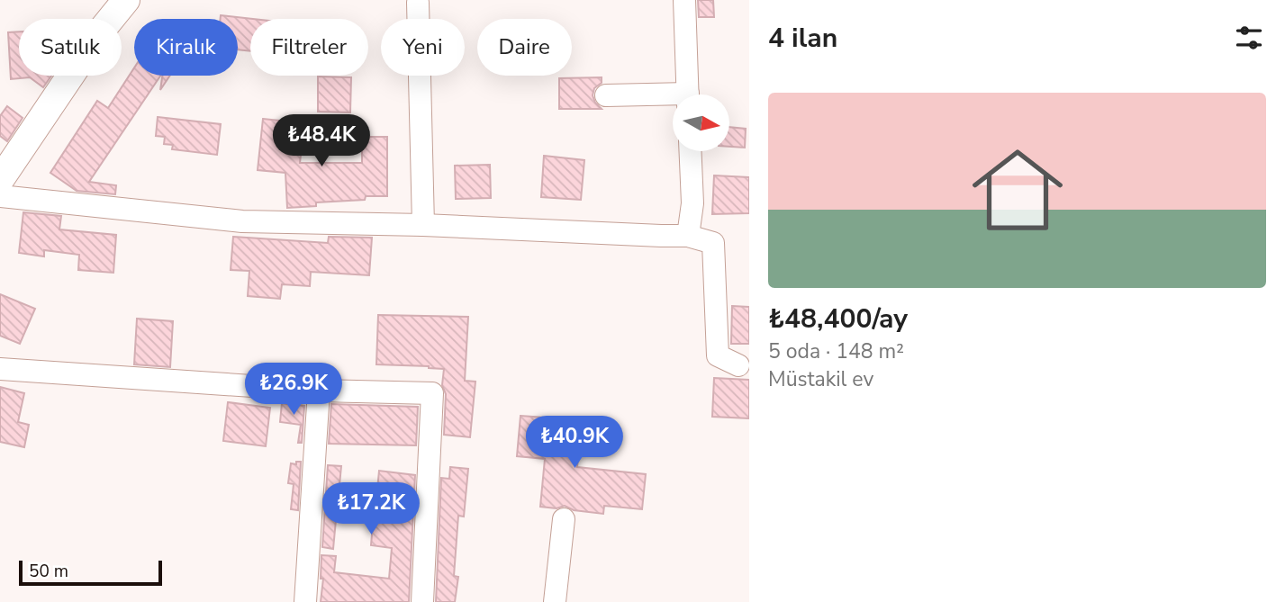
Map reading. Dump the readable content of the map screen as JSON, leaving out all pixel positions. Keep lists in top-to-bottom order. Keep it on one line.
{"scale_bar":"50 m","north":"right","page":{"heading":"4 ilan","chip":["Satılık","Kiralık","Filtreler","Yeni","Daire"],"list":[{"name":"₺48,400/ay","note":"5 oda · 148 m² · Müstakil ev"}],"price":["₺48.4K","₺26.9K","₺40.9K","₺17.2K"],"scale":"50 m"}}
